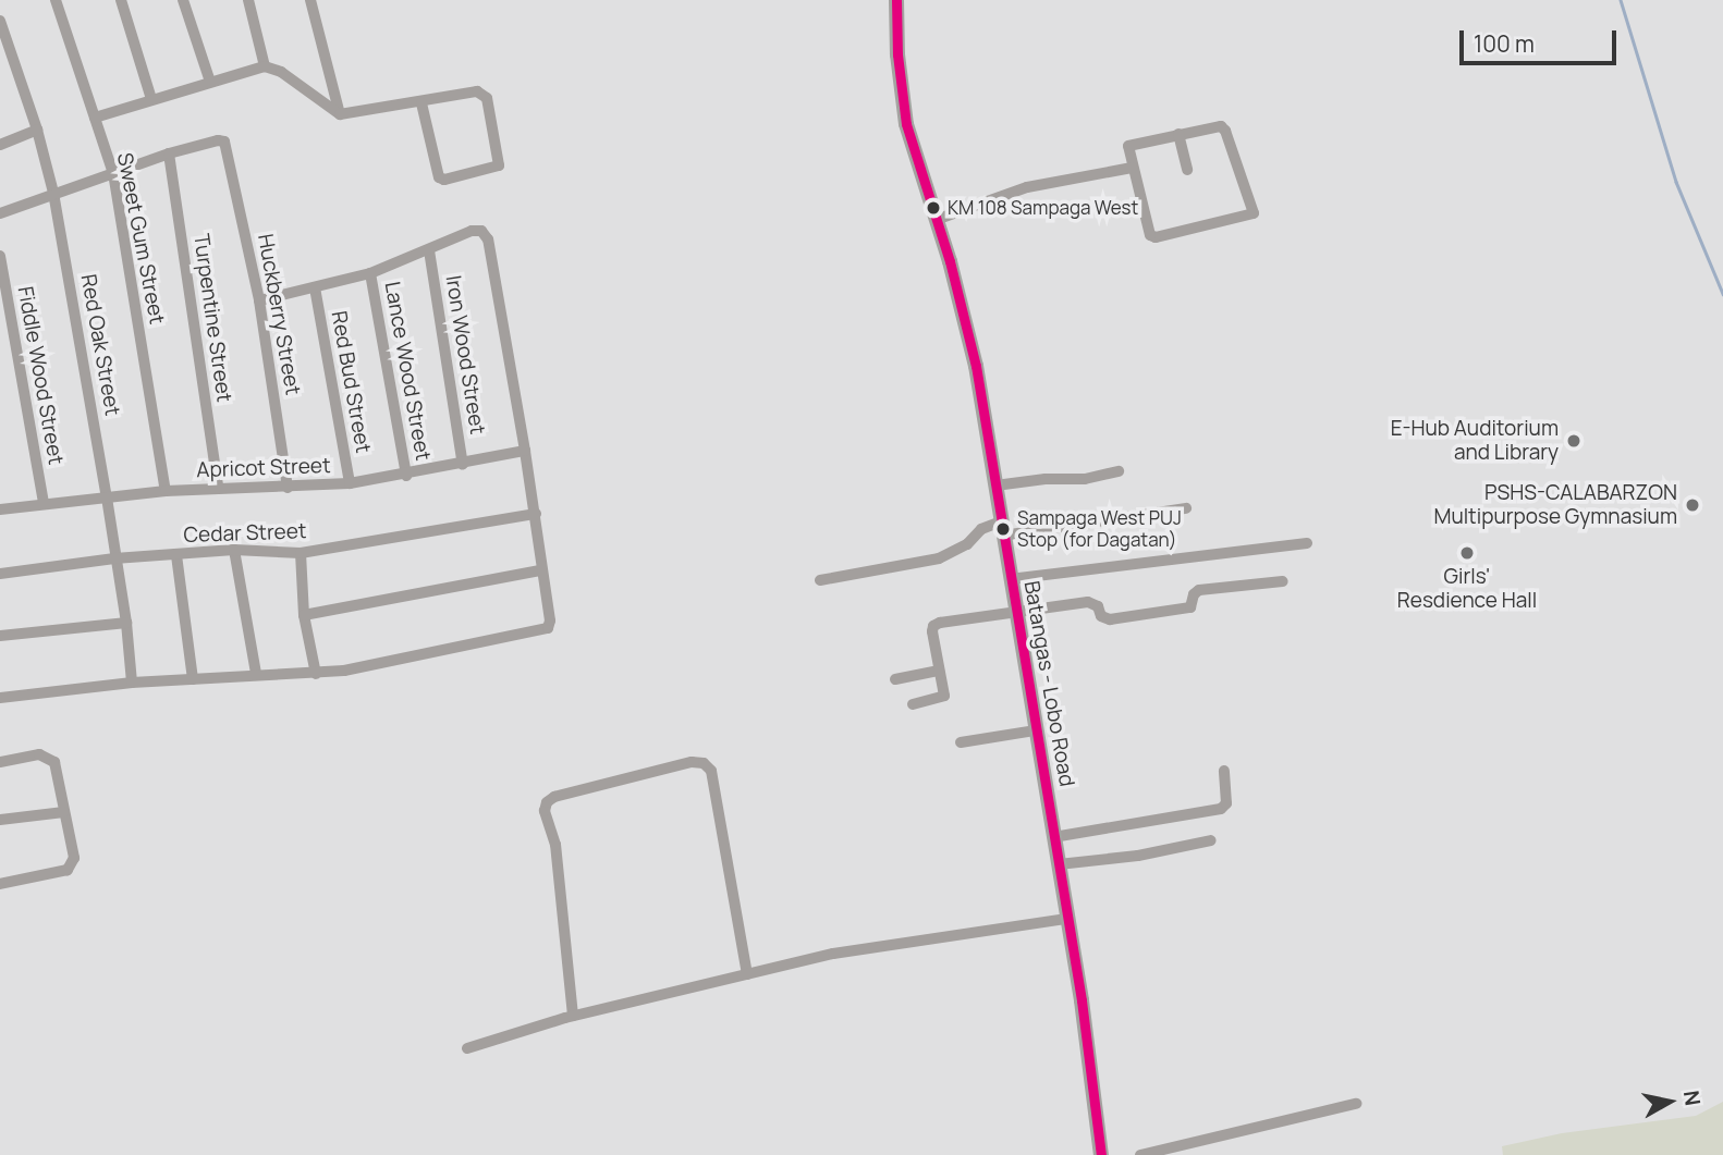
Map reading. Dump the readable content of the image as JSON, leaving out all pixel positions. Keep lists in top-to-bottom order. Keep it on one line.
{"streets":{"main road":["Batangas - Lobo Road"],"street":["Sweet Gum Street","Huckberry Street","Turpentine Street","Red Oak Street","Iron Wood Street","Lance Wood Street","Fiddle Wood Street","Red Bud Street","Apricot Street","Cedar Street"]},"crossings":[["Sweet Gum Street","Apricot Street"],["Huckberry Street","Turpentine Street"],["Huckberry Street","Apricot Street"],["Turpentine Street","Apricot Street"],["Red Oak Street","Apricot Street"],["Red Oak Street","Cedar Street"],["Iron Wood Street","Apricot Street"],["Lance Wood Street","Apricot Street"],["Fiddle Wood Street","Apricot Street"],["Red Bud Street","Apricot Street"]],"places":["KM 108 Sampaga West","E-Hub Auditorium and Library","PSHS-CALABARZON Multipurpose Gymnasium","Sampaga West PUJ Stop (for Dagatan)","Girls' Resdience Hall"],"scale_bar":"100 m","north":"right"}
